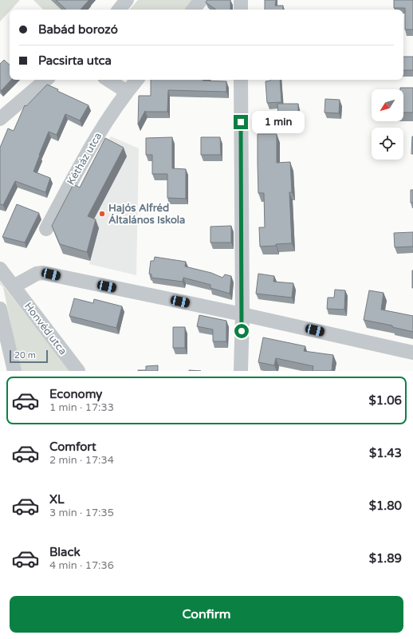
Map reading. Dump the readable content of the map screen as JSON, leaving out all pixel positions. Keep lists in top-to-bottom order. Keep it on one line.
{"streets":{"street":["Kétház utca","Honvéd utca"]},"places":["Hajós Alfréd Általános Iskola"],"scale_bar":"20 m","north":"bottom left","page":{"banner":["Babád borozó","Pacsirta utca"],"bubble":"1 min","scale":"20 m","list":[{"name":"Economy","note":"1 min · 17:33","value":"$1.06"},{"name":"Comfort","note":"2 min · 17:34","value":"$1.43"},{"name":"XL","note":"3 min · 17:35","value":"$1.80"},{"name":"Black","note":"4 min · 17:36","value":"$1.89"}],"buttons":"Confirm"}}
